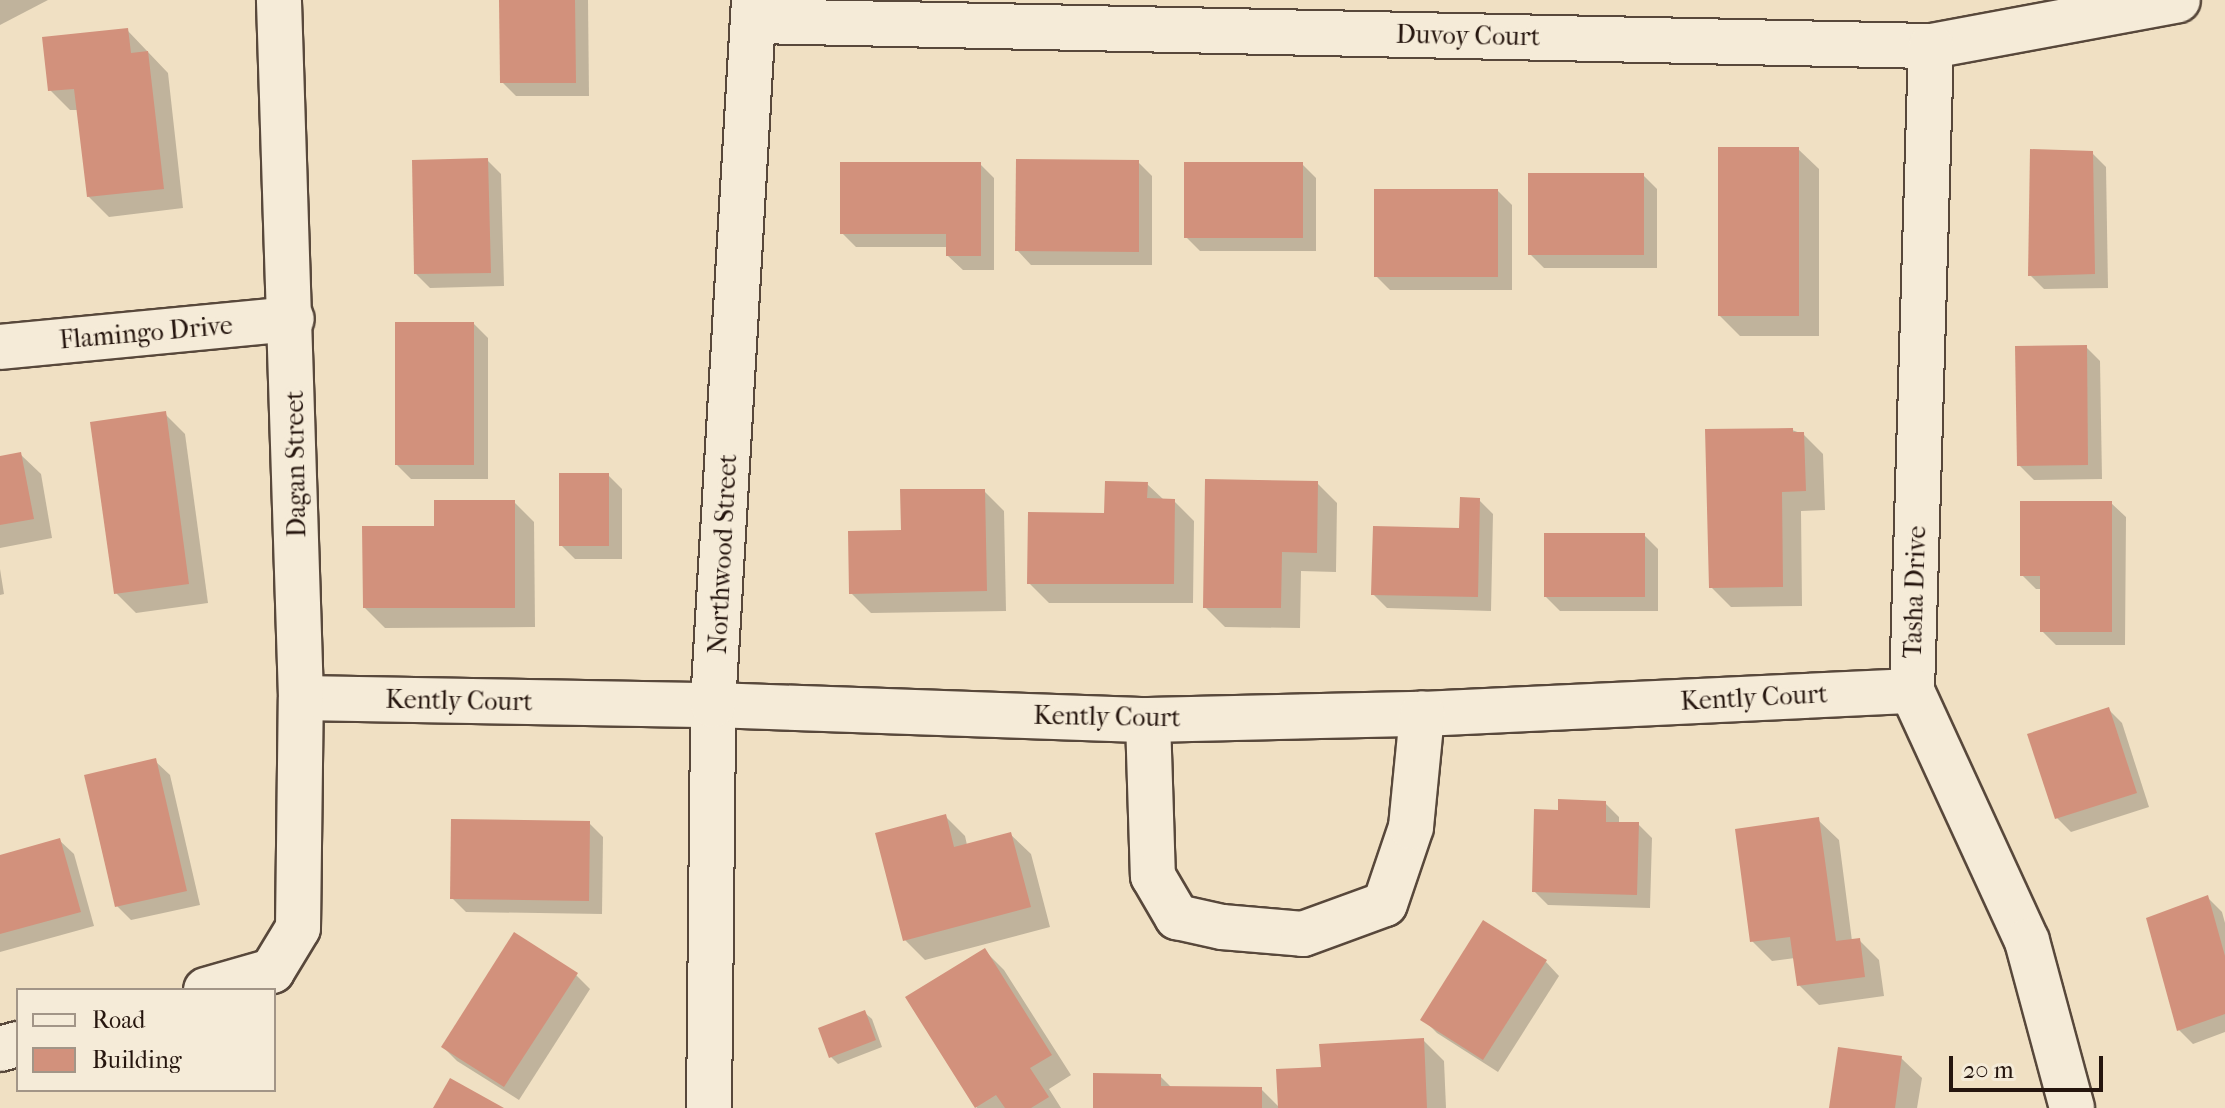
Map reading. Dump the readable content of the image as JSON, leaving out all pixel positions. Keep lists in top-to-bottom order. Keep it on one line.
{"streets":{"street":["Duvoy Court","Flamingo Drive","Dagan Street","Northwood Street","Tasha Drive","Kently Court"]},"crossings":[["Duvoy Court","Northwood Street"],["Duvoy Court","Tasha Drive"],["Flamingo Drive","Dagan Street"],["Dagan Street","Kently Court"],["Northwood Street","Kently Court"],["Tasha Drive","Kently Court"]],"legend":["Road","Building"],"scale_bar":"20 m"}
